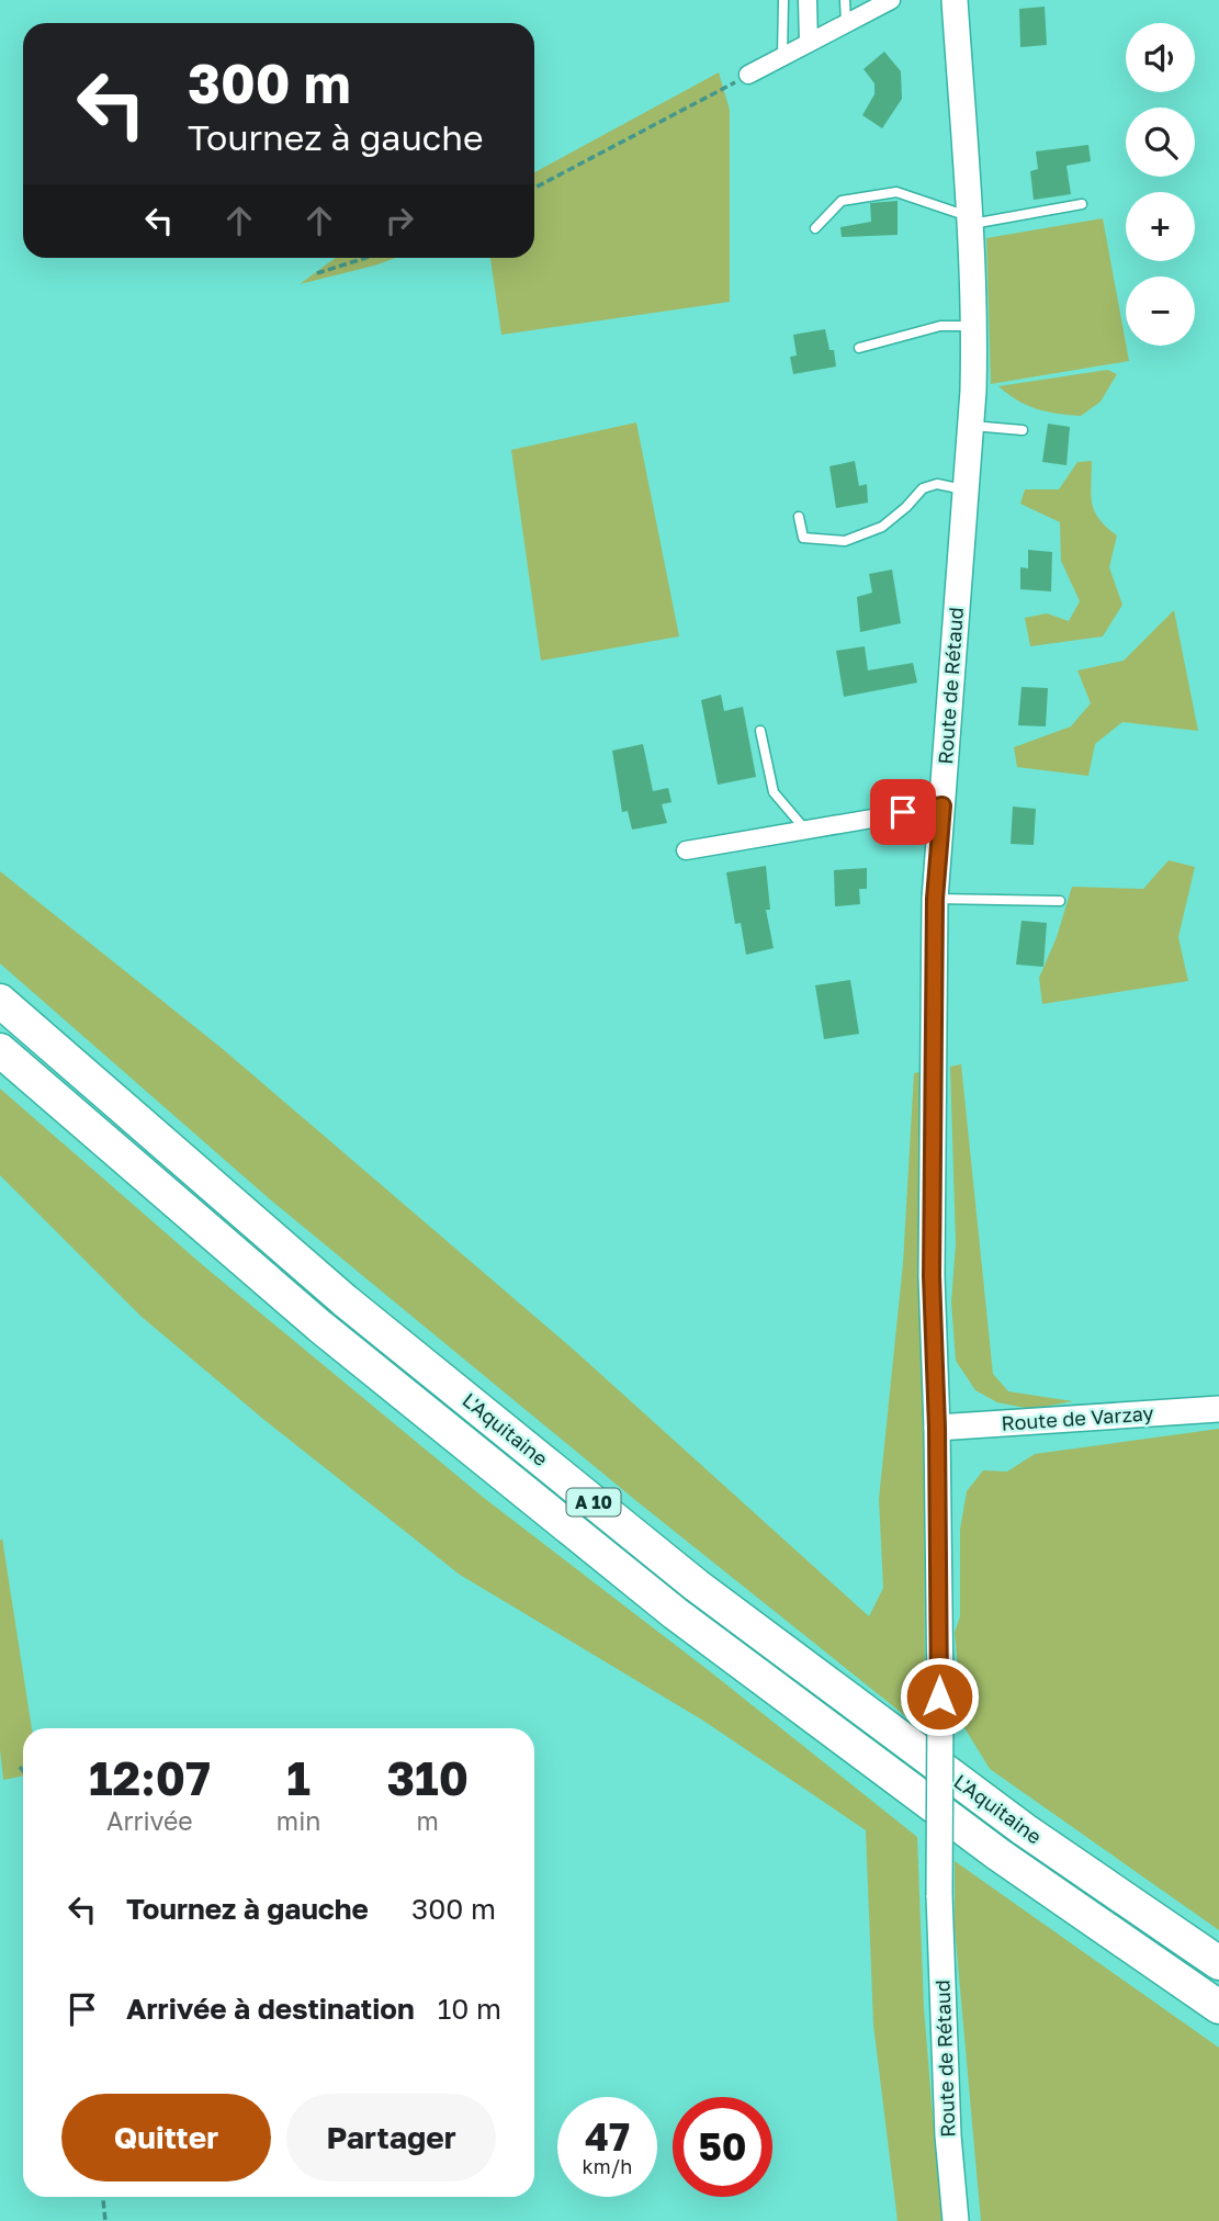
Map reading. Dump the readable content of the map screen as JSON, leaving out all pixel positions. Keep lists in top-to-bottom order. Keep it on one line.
{"streets":{"highway":["L'Aquitaine","A 10"],"main road":["Route de Rétaud","Route de Varzay"]},"crossings":[["Route de Rétaud","Route de Varzay"]],"page":{"map_buttons":["+","−"],"turn":["300 m","Tournez à gauche"],"eta":["12:07","Arrivée","1","min","310","m"],"list":[{"name":"Tournez à gauche","value":"300 m"},{"name":"Arrivée à destination","value":"10 m"}],"buttons":["Quitter","Partager"],"speed":"47 km/h","limit":"50"}}
